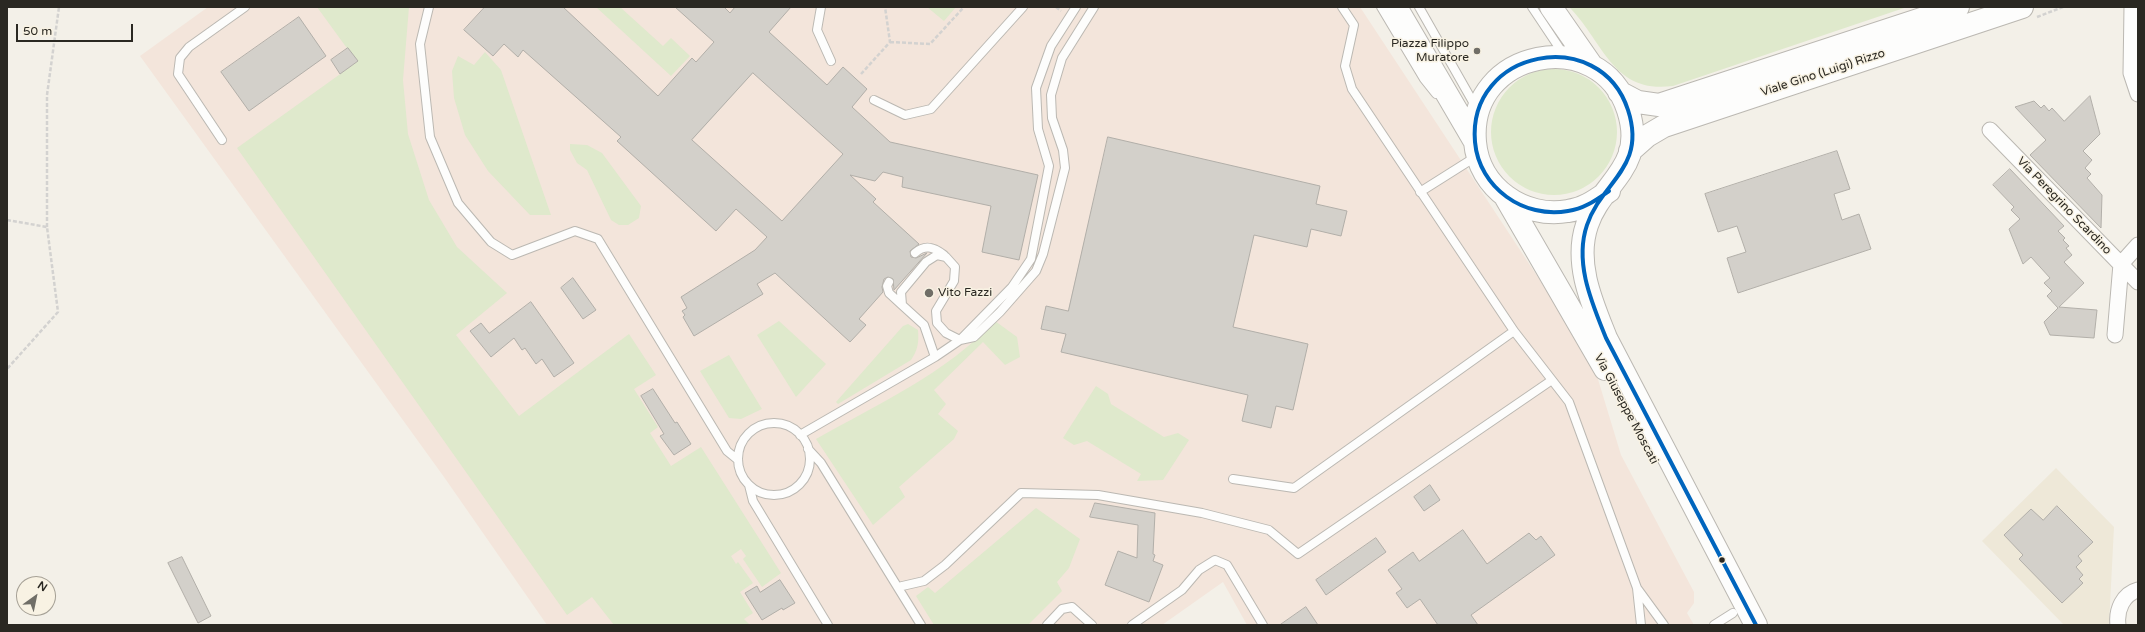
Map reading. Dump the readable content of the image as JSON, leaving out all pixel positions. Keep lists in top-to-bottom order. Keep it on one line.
{"streets":{"street":["Viale Gino (Luigi) Rizzo","Via Peregrino Scardino","Via Giuseppe Moscati"]},"crossings":[["Viale Gino (Luigi) Rizzo","Via Giuseppe Moscati"]],"places":["Piazza Filippo Muratore","Vito Fazzi"],"scale_bar":"50 m","north":"top right"}
